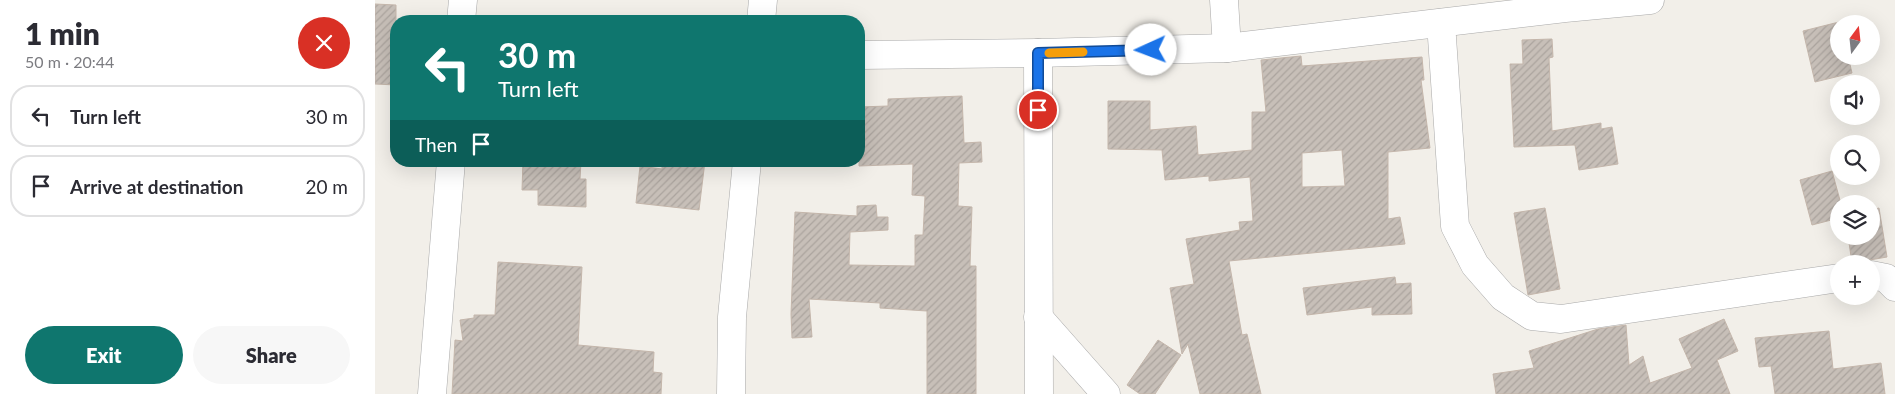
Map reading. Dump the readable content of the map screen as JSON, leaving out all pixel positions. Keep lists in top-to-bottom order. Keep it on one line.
{"north":"top","page":{"heading":["1 min","50 m · 20:44"],"map_buttons":"+","turn":["30 m","Turn left"],"list":[{"name":"Turn left","value":"30 m"},{"name":"Arrive at destination","value":"20 m"}],"then":"Then","buttons":["Exit","Share"]}}
